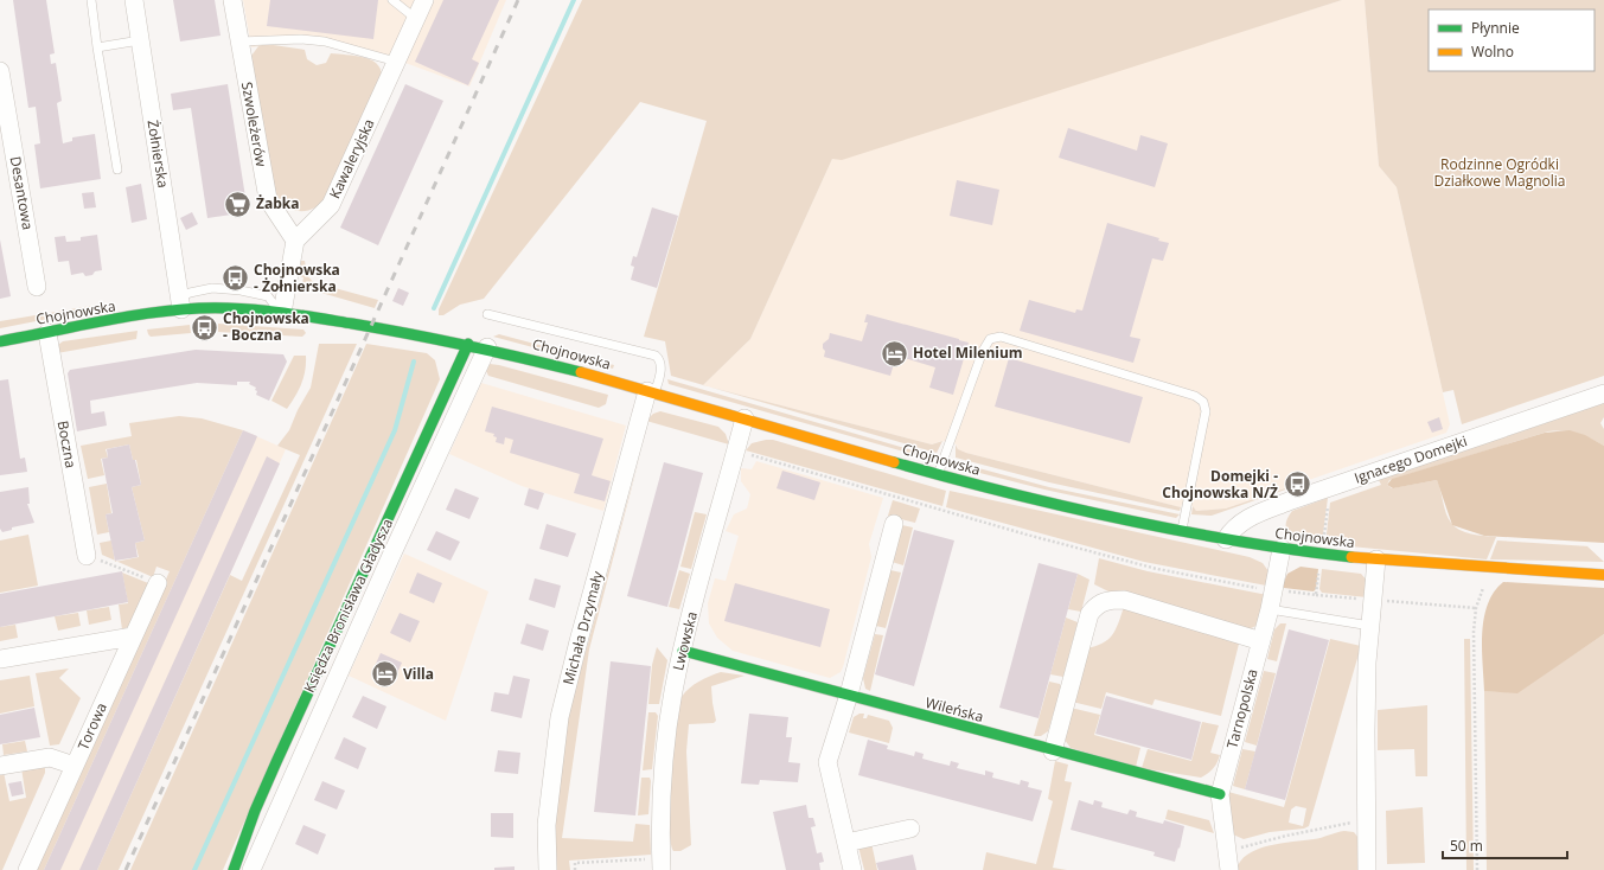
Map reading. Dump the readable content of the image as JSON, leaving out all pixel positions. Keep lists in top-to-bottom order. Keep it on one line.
{"streets":{"main road":["Chojnowska","Księdza Bronisława Gładysza","Wileńska"],"street":["Szwoleżerów","Żołnierska","Kawaleryjska","Desantowa","Boczna","Ignacego Domejki","Michała Drzymały","Lwowska","Tarnopolska","Torowa"]},"crossings":[["Szwoleżerów","Kawaleryjska"],["Żołnierska","Chojnowska"],["Chojnowska","Boczna"],["Chojnowska","Ignacego Domejki"],["Chojnowska","Księdza Bronisława Gładysza"],["Chojnowska","Michała Drzymały"],["Chojnowska","Lwowska"],["Chojnowska","Tarnopolska"],["Lwowska","Wileńska"],["Tarnopolska","Wileńska"]],"parks":["Rodzinne Ogródki Działkowe Magnolia"],"places":{"supermarket":["Żabka"],"bus stop":["Chojnowska - Żołnierska","Chojnowska - Boczna","Domejki - Chojnowska N/Ż"],"hotel":["Hotel Milenium","Villa"]},"legend":["Płynnie","Wolno"],"scale_bar":"50 m"}
